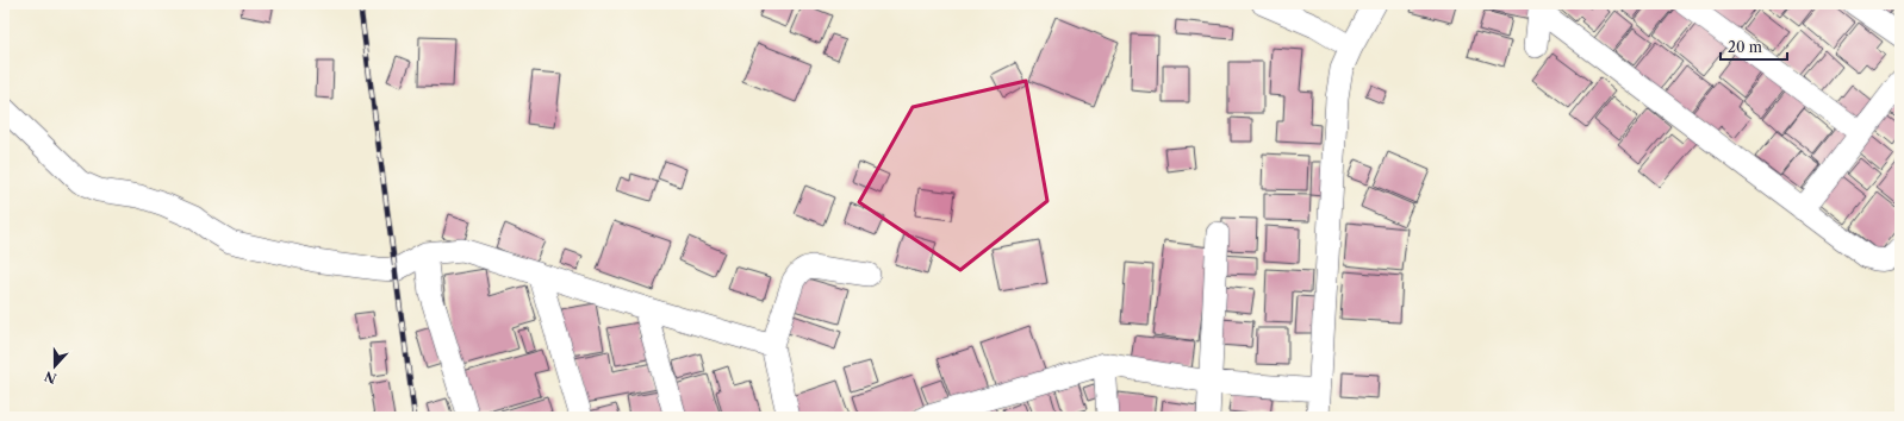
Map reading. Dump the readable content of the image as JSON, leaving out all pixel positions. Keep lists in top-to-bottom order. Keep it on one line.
{"scale_bar":"20 m","north":"bottom"}
